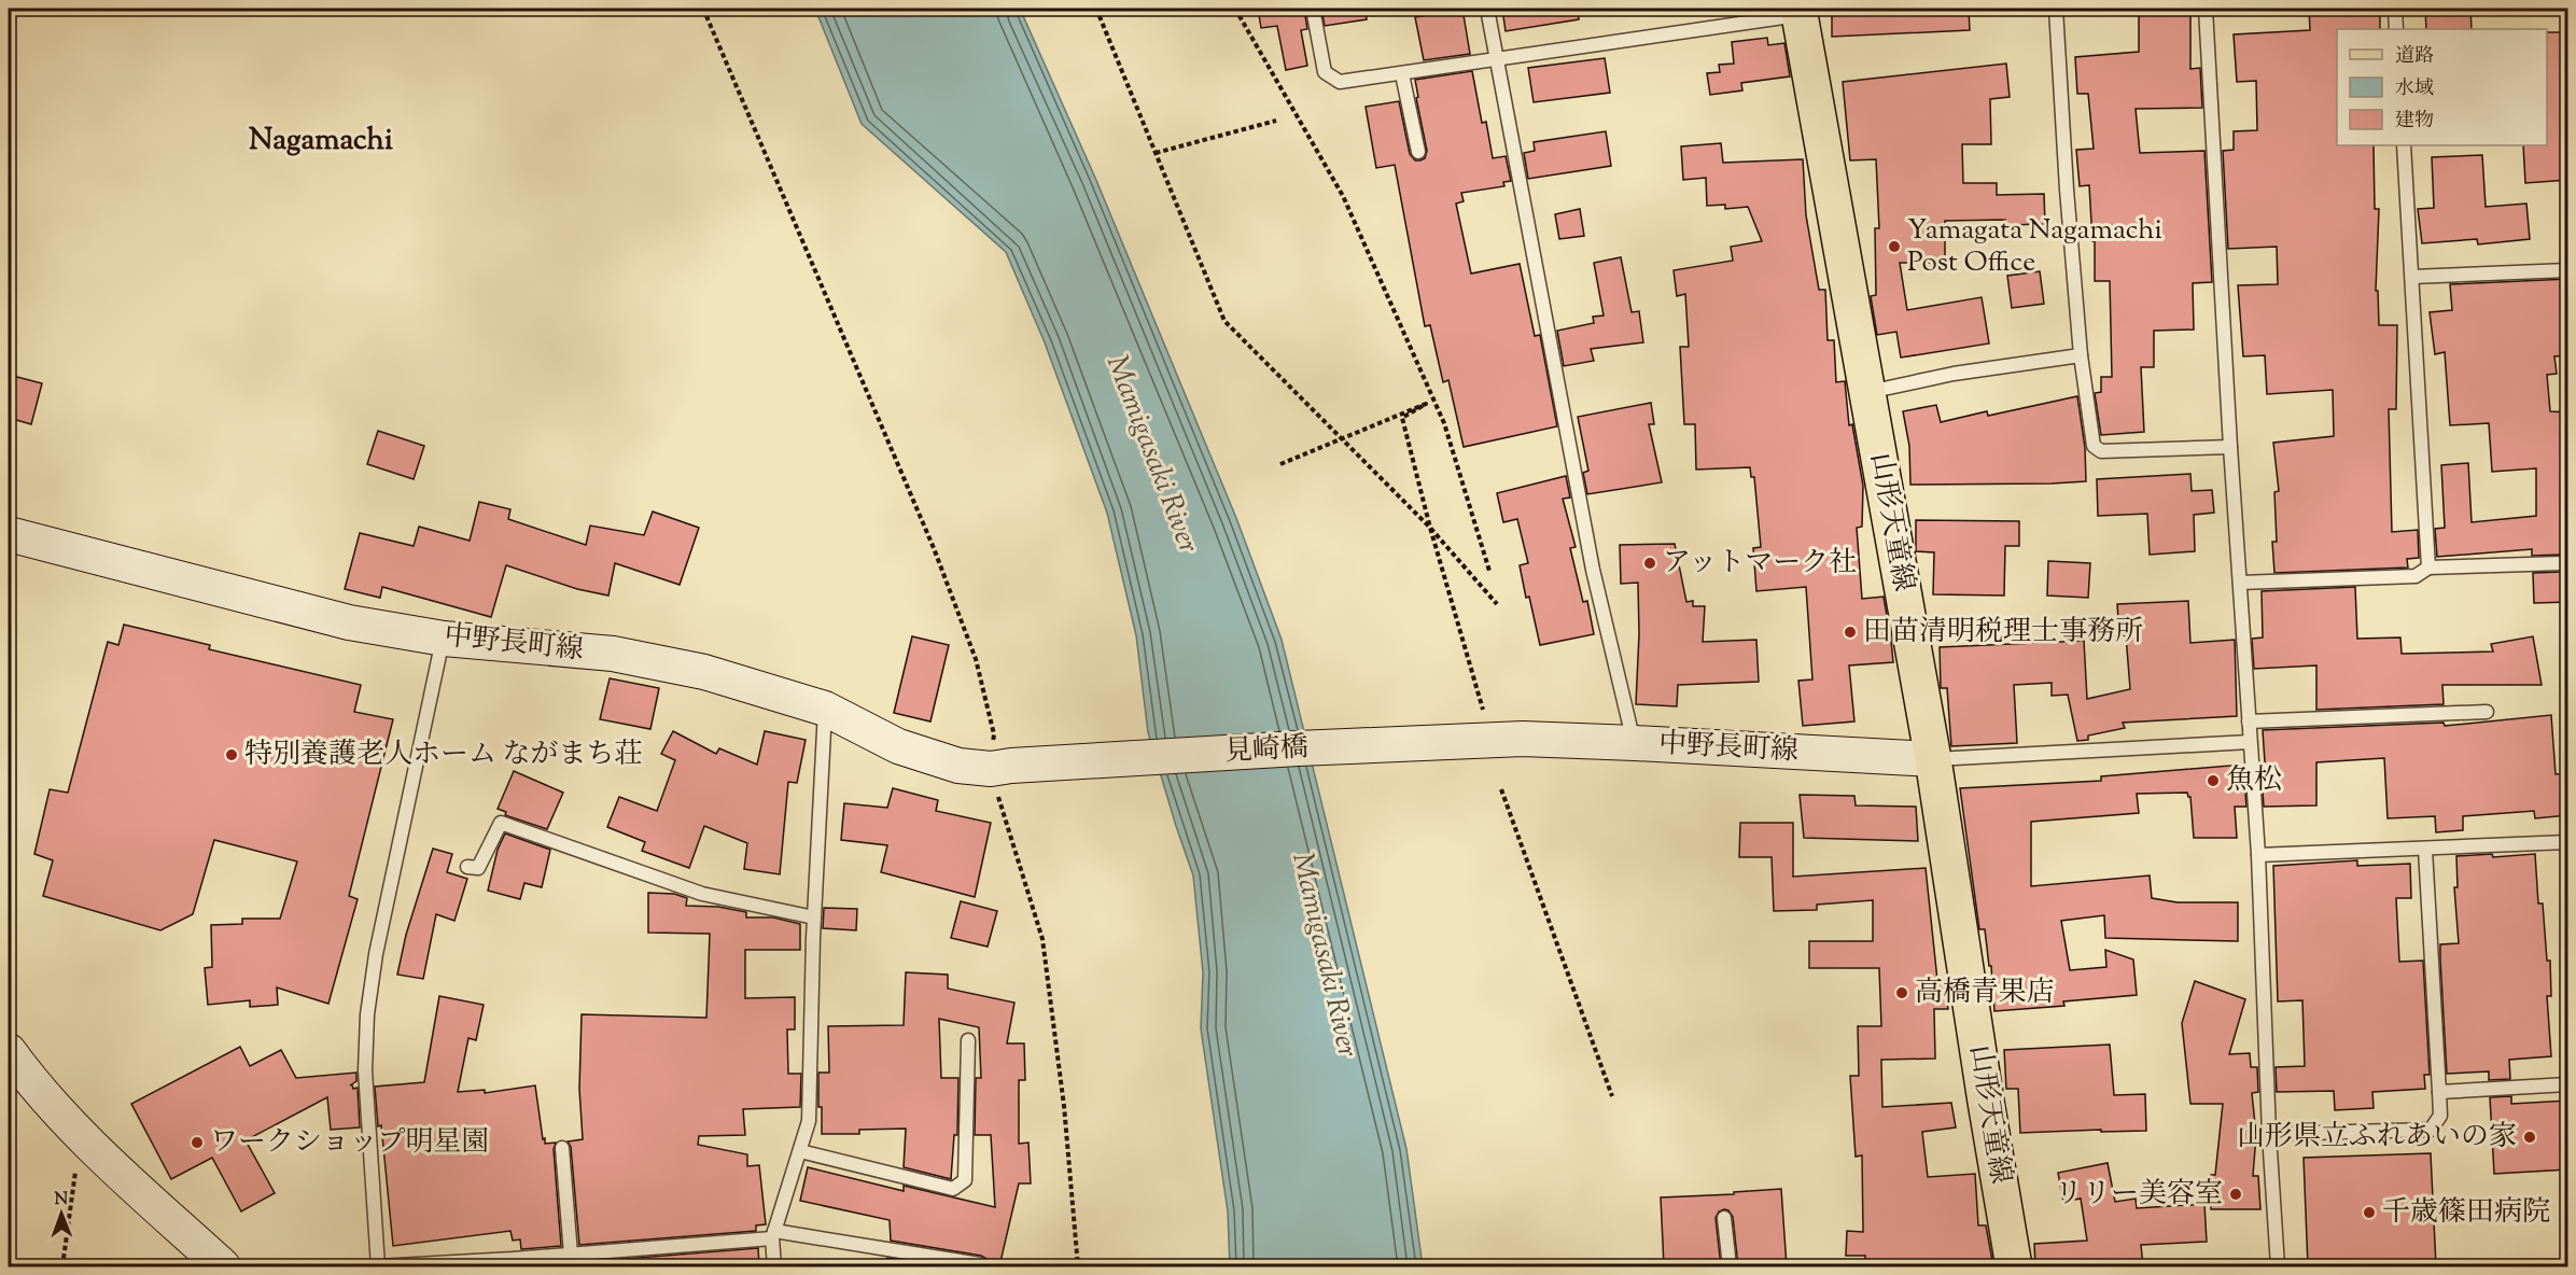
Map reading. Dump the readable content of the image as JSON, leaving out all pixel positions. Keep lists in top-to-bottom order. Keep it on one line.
{"streets":{"main road":["山形天童線","中野長町線","見崎橋"]},"crossings":[["山形天童線","中野長町線"],["中野長町線","見崎橋"]],"districts":["Nagamachi"],"water":["Mamigasaki River"],"places":["Yamagata Nagamachi Post Office","アットマーク社","田苗清明税理士事務所","特別養護老人ホーム ながまち荘","魚松","高橋青果店","山形県立ふれあいの家","ワークショップ明星園","リリー美容室","千歳篠田病院"],"legend":["道路","水域","建物"],"north":"top"}
